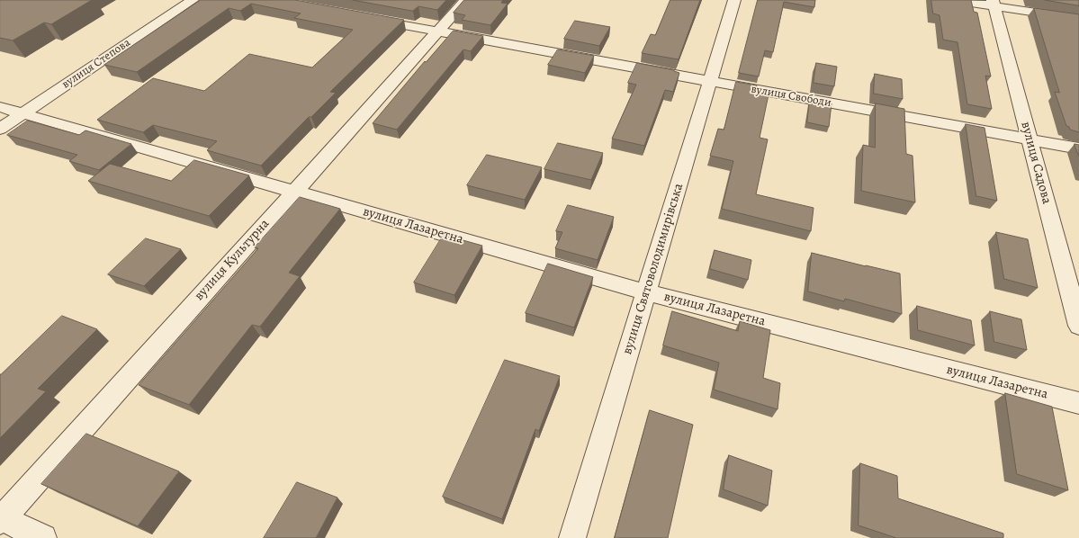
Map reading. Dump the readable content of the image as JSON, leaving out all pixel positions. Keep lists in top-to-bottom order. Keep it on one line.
{"streets":{"street":["вулиця Степова","вулиця Свободи","вулиця Садова","вулиця Лазаретна","вулиця Культурна","вулиця Святоволодимирівська"]},"crossings":[["вулиця Степова","вулиця Лазаретна"],["вулиця Свободи","вулиця Садова"],["вулиця Свободи","вулиця Культурна"],["вулиця Свободи","вулиця Святоволодимирівська"],["вулиця Лазаретна","вулиця Культурна"],["вулиця Лазаретна","вулиця Святоволодимирівська"]]}
